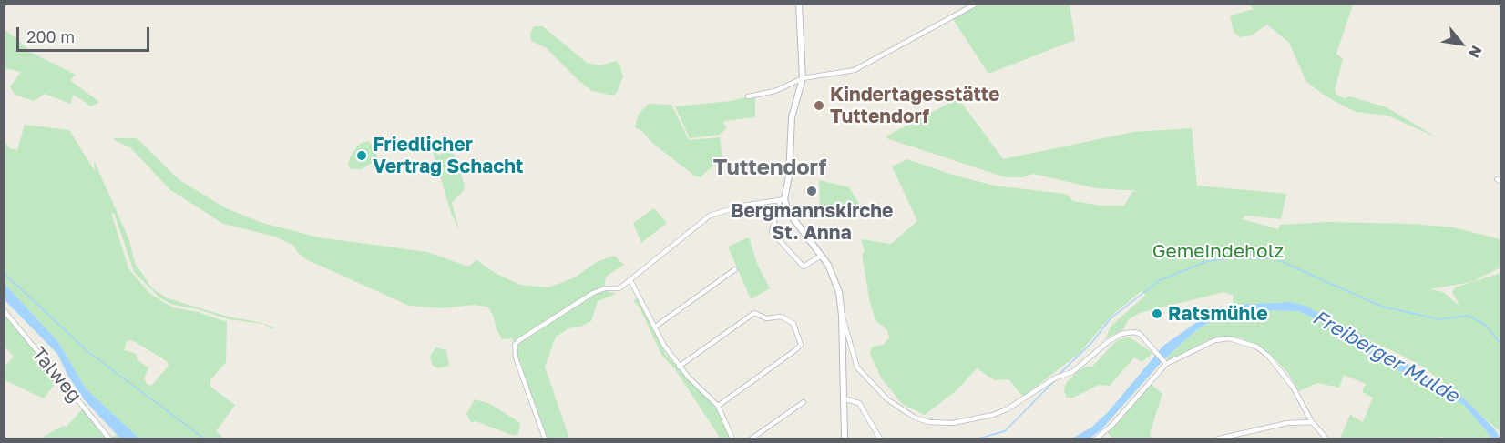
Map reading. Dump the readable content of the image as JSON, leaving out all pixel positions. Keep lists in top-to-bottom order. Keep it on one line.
{"streets":{"street":["Talweg"]},"districts":["Tuttendorf"],"water":["Freiberger Mulde"],"parks":["Gemeindeholz"],"places":["Kindertagesstätte Tuttendorf","Friedlicher Vertrag Schacht","Bergmannskirche St. Anna","Ratsmühle"],"scale_bar":"200 m","north":"bottom right"}
